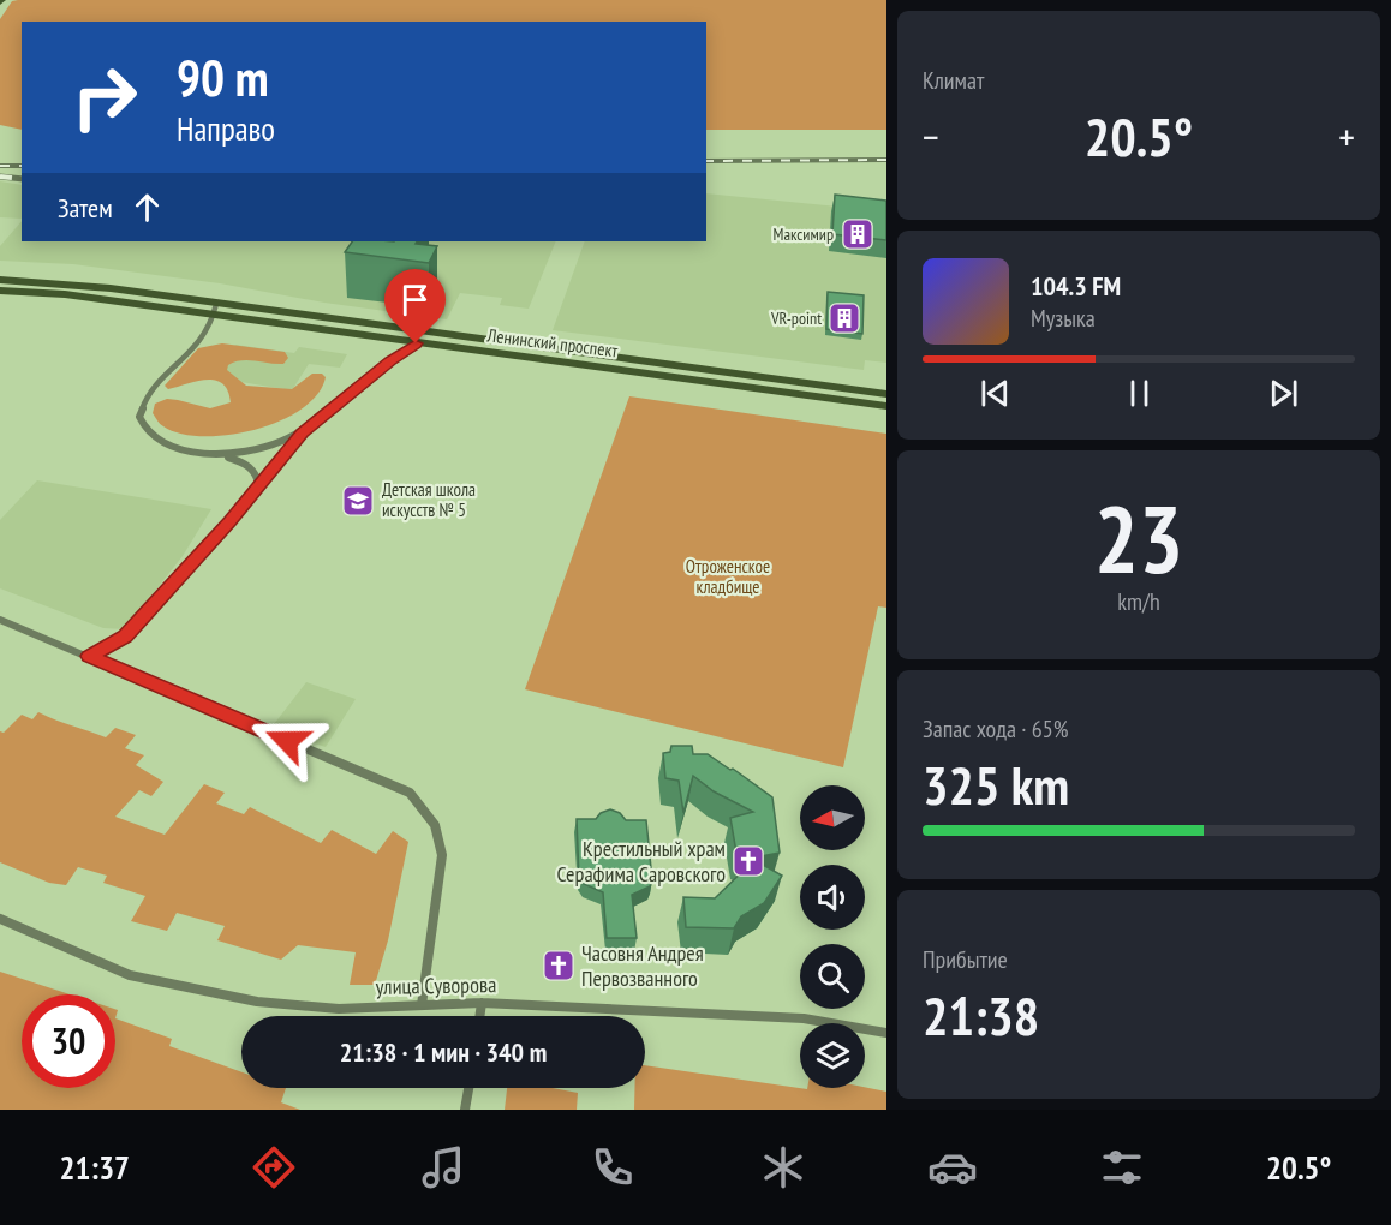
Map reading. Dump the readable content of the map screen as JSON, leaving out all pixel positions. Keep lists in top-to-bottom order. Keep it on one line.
{"streets":{"main road":["Ленинский проспект"],"street":["улица Суворова"]},"parks":["Отроженское кладбище"],"places":{"building":["Максимир","VR-point"],"school or university":["Детская школа искусств № 5"],"church":["Крестильный храм Серафима Саровского","Часовня Андрея Первозванного"]},"north":"left","page":{"tile":["Климат",["23","km/h"],["Запас хода · 65%","325 km"],["Прибытие","21:38"]],"turn":["90 m","Направо"],"heat":["−","20.5°","+"],"then":"Затем","song":["104.3 FM","Музыка"],"limit":"30","trip":"21:38 · 1 мин · 340 m","tabs":["21:37","20.5°"]}}
